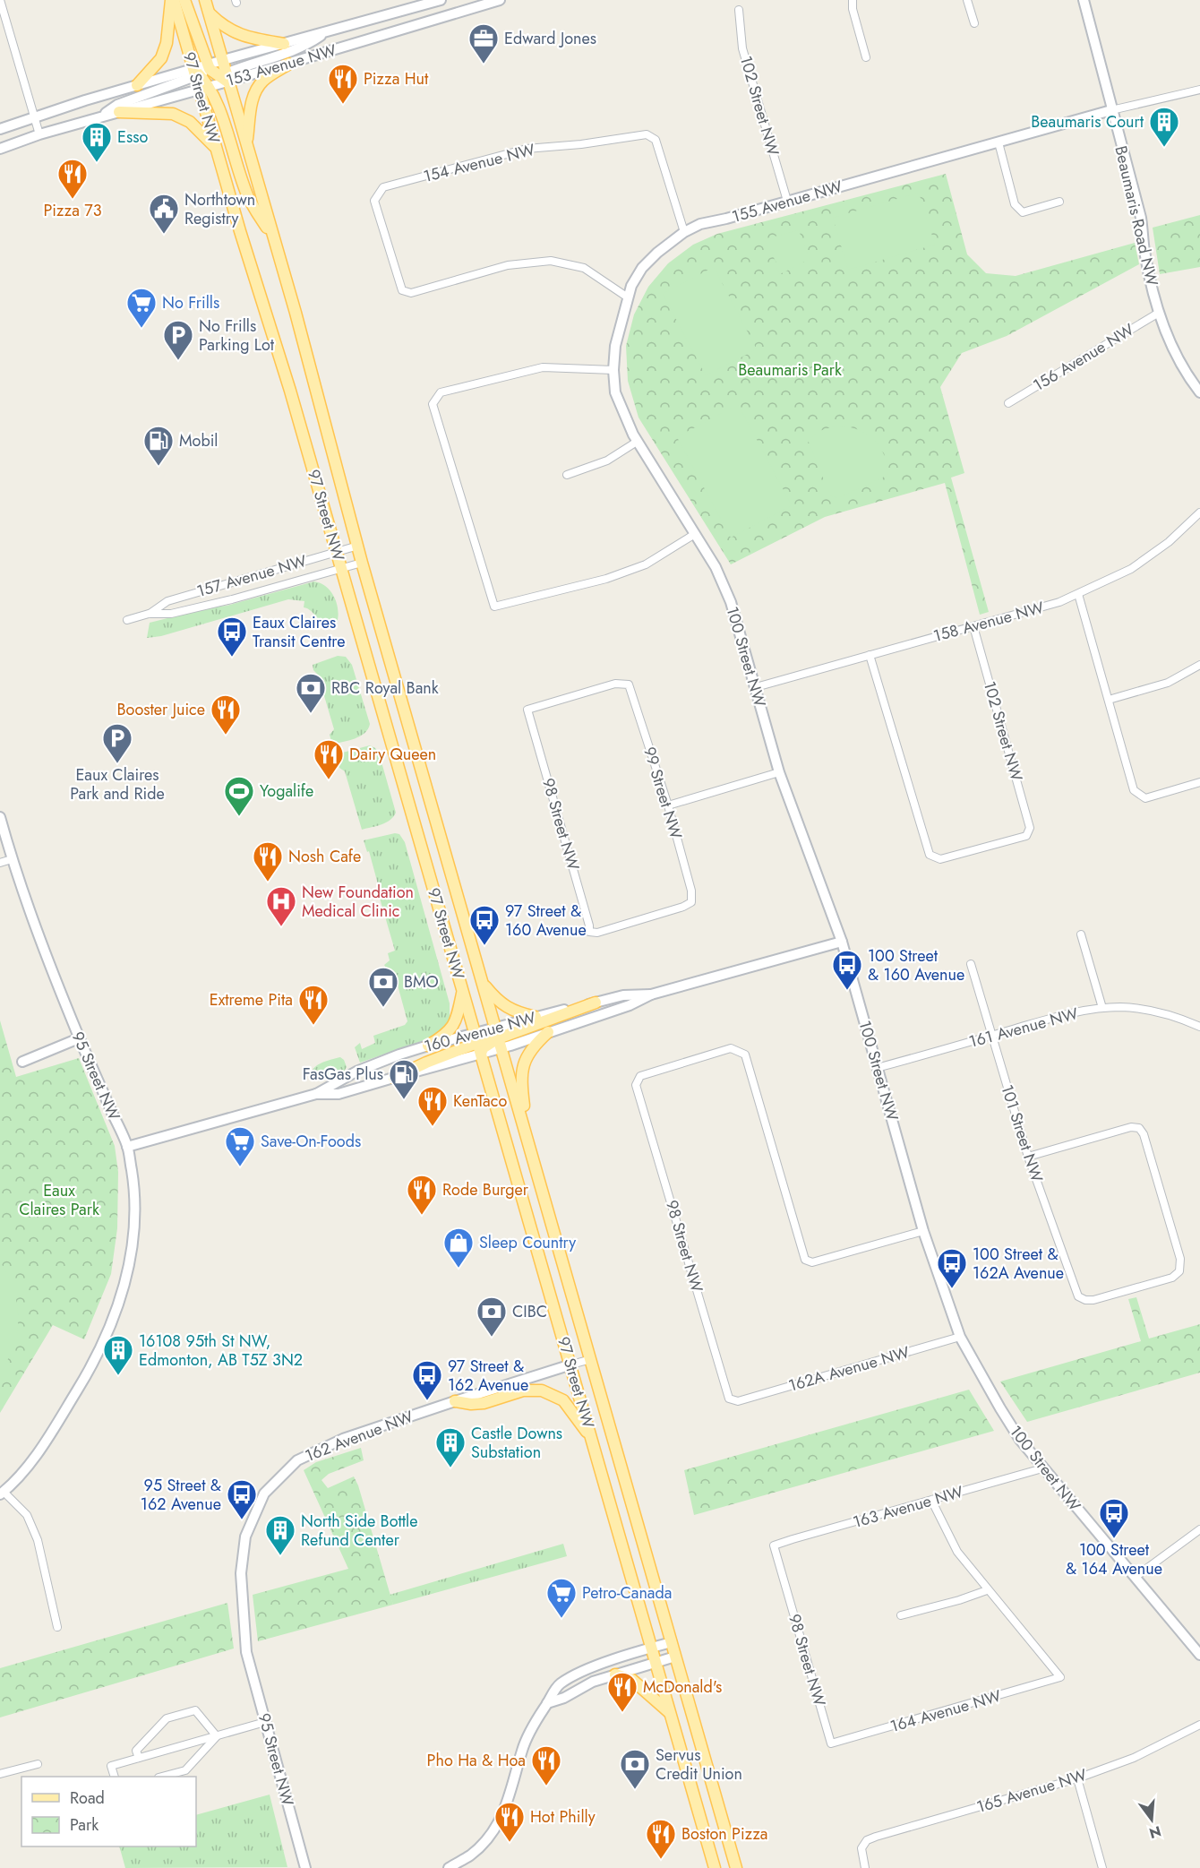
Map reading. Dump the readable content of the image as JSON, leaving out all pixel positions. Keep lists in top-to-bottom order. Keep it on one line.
{"streets":{"main road":["97 Street NW"],"street":["153 Avenue NW","102 Street NW","154 Avenue NW","155 Avenue NW","Beaumaris Road NW","156 Avenue NW","157 Avenue NW","158 Avenue NW","100 Street NW","99 Street NW","98 Street NW","161 Avenue NW","160 Avenue NW","95 Street NW","101 Street NW","162A Avenue NW","162 Avenue NW","163 Avenue NW","164 Avenue NW","165 Avenue NW"]},"crossings":[["153 Avenue NW","97 Street NW"],["97 Street NW","157 Avenue NW"],["97 Street NW","160 Avenue NW"],["97 Street NW","162 Avenue NW"],["102 Street NW","155 Avenue NW"],["102 Street NW","158 Avenue NW"],["154 Avenue NW","155 Avenue NW"],["154 Avenue NW","100 Street NW"],["155 Avenue NW","Beaumaris Road NW"],["155 Avenue NW","100 Street NW"],["Beaumaris Road NW","156 Avenue NW"],["158 Avenue NW","100 Street NW"],["100 Street NW","98 Street NW"],["100 Street NW","161 Avenue NW"],["100 Street NW","160 Avenue NW"],["100 Street NW","162A Avenue NW"],["100 Street NW","163 Avenue NW"],["99 Street NW","98 Street NW"],["98 Street NW","162A Avenue NW"],["98 Street NW","163 Avenue NW"],["98 Street NW","164 Avenue NW"],["161 Avenue NW","101 Street NW"],["160 Avenue NW","95 Street NW"],["95 Street NW","162 Avenue NW"]],"parks":["Beaumaris Park","Eaux Claires Park"],"places":{"office":["Edward Jones"],"restaurant":["Pizza Hut","Pizza 73","Booster Juice","Dairy Queen","Nosh Cafe","Extreme Pita","KenTaco","Rode Burger","McDonald's","Pho Ha & Hoa","Hot Philly","Boston Pizza"],"building":["Beaumaris Court","Esso","16108 95th St NW, Edmonton, AB T5Z 3N2","Castle Downs Substation","North Side Bottle Refund Center"],"public building":["Northtown Registry"],"supermarket":["No Frills","Save-On-Foods","Petro-Canada"],"parking":["No Frills Parking Lot","Eaux Claires Park and Ride"],"fuel station":["Mobil","FasGas Plus"],"bus stop":["Eaux Claires Transit Centre","97 Street & 160 Avenue","100 Street & 160 Avenue","100 Street & 162A Avenue","97 Street & 162 Avenue","95 Street & 162 Avenue","100 Street & 164 Avenue"],"bank":["RBC Royal Bank","BMO","CIBC","Servus Credit Union"],"sports":["Yogalife"],"hospital":["New Foundation Medical Clinic"],"shop":["Sleep Country"]},"legend":["Road","Park"],"north":"bottom"}
